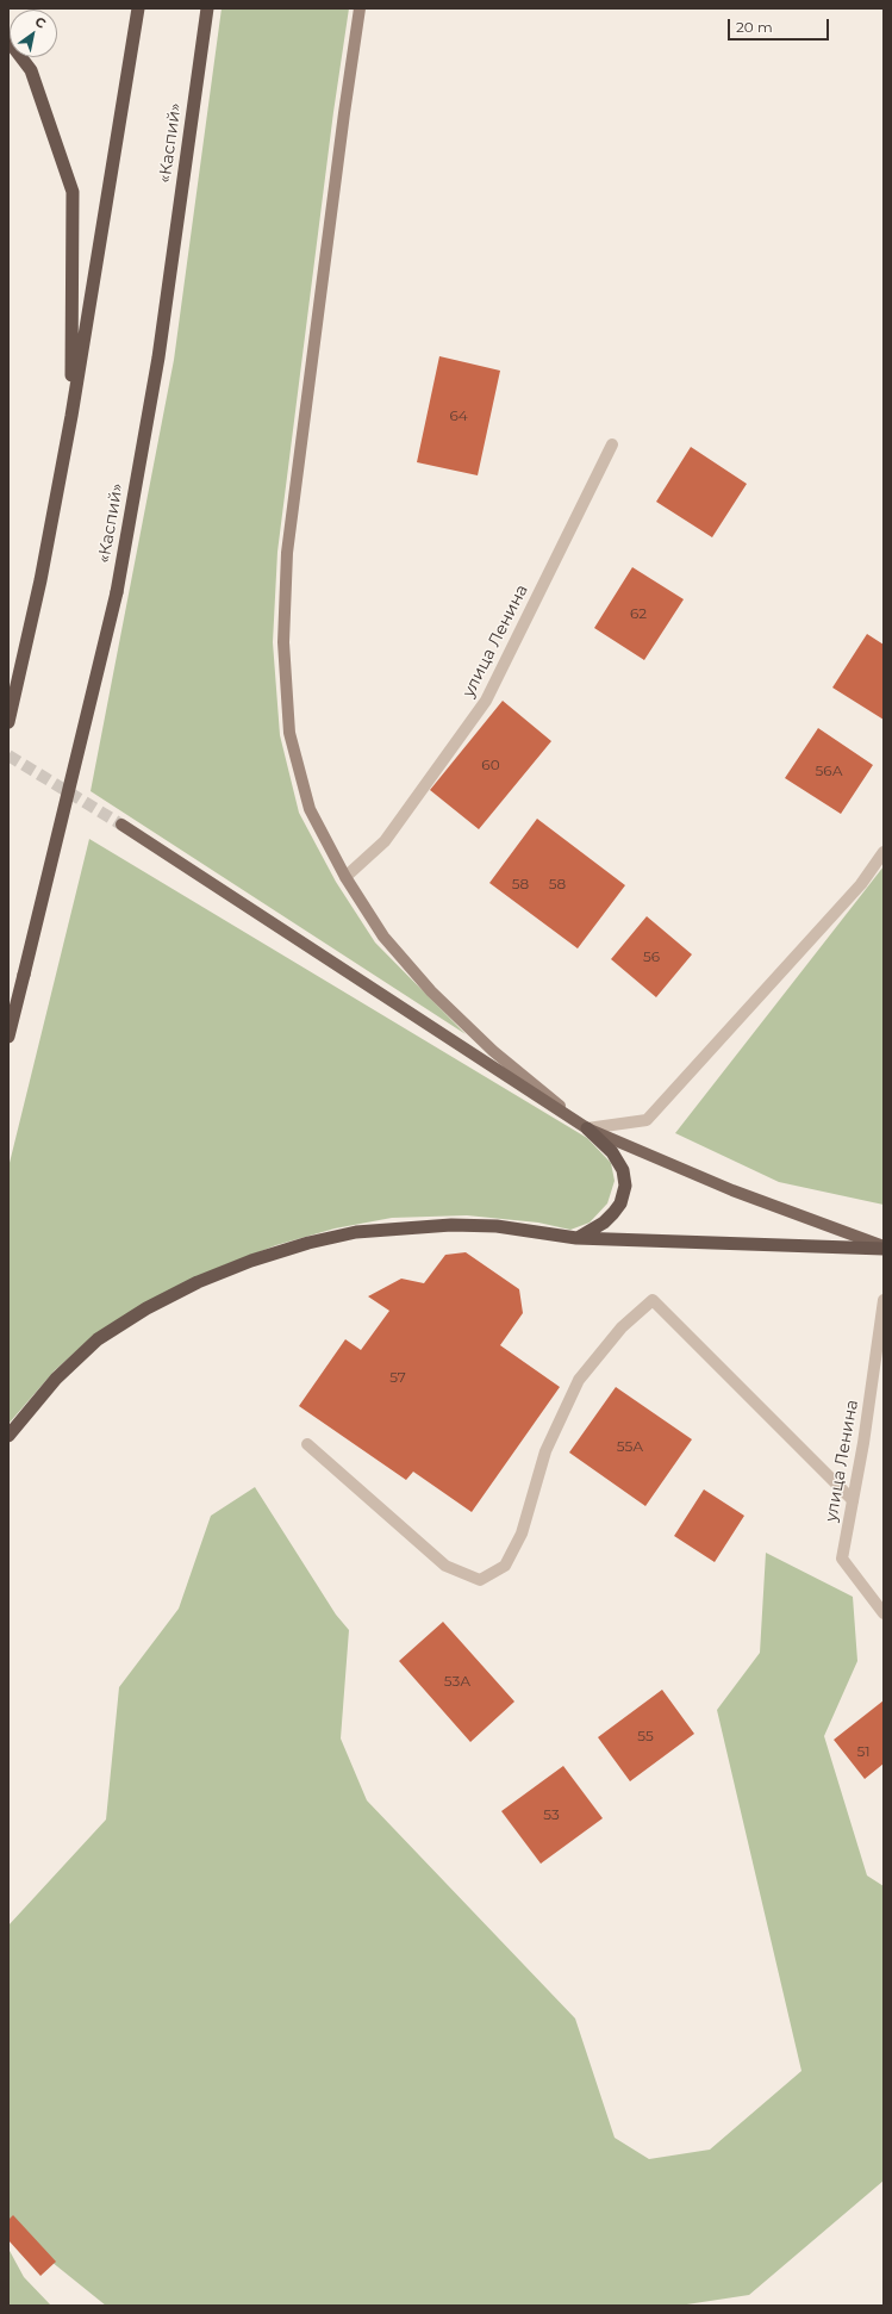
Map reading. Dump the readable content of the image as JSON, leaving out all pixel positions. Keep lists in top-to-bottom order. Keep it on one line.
{"streets":{"highway":["«Каспий»"],"street":["улица Ленина"]},"house_numbers":["64","62","60","56А","58","58","56","57","55А","53А","55","51","53"],"scale_bar":"20 m","north":"top right"}
